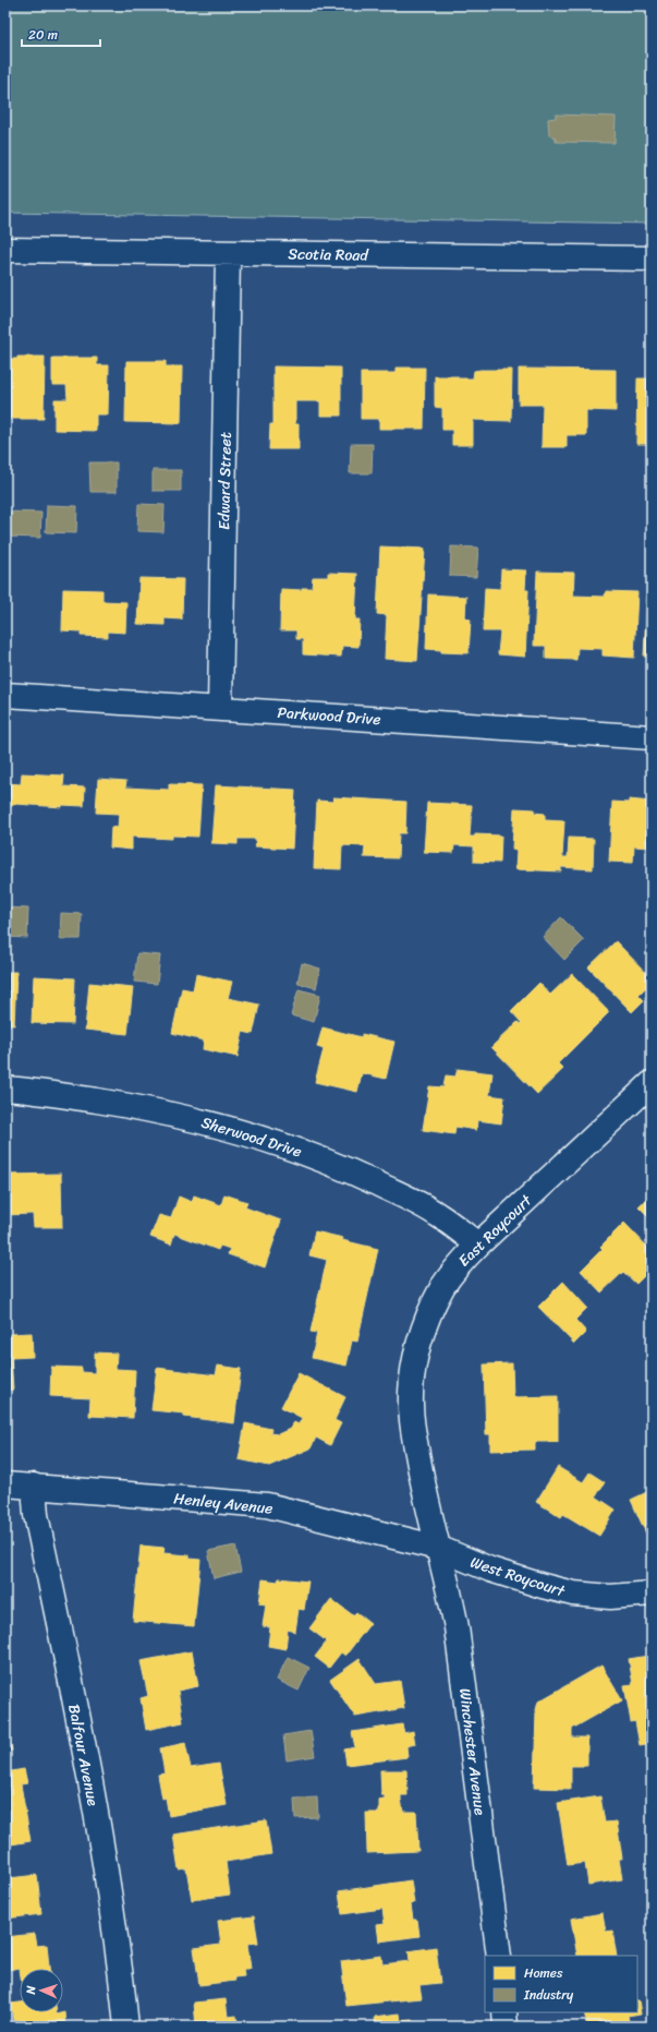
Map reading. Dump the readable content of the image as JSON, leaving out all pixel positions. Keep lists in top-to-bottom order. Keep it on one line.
{"streets":{"street":["Scotia Road","Edward Street","Parkwood Drive","Sherwood Drive","East Roycourt","Henley Avenue","West Roycourt","Winchester Avenue","Balfour Avenue"]},"crossings":[["Scotia Road","Edward Street"],["Edward Street","Parkwood Drive"],["Sherwood Drive","East Roycourt"],["East Roycourt","Henley Avenue"],["East Roycourt","West Roycourt"],["East Roycourt","Winchester Avenue"],["Henley Avenue","West Roycourt"],["Henley Avenue","Winchester Avenue"],["Henley Avenue","Balfour Avenue"],["West Roycourt","Winchester Avenue"]],"legend":["Homes","Industry"],"scale_bar":"20 m","north":"left"}
